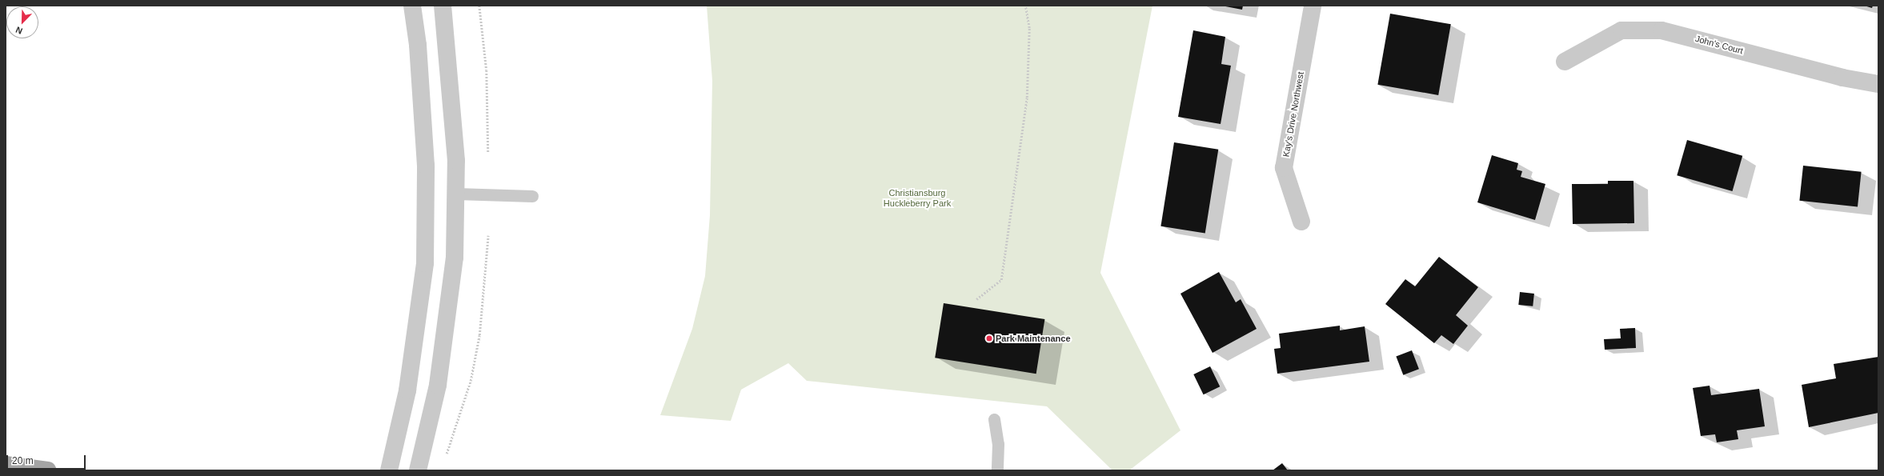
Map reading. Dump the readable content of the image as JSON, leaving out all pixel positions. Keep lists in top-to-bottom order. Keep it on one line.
{"streets":{"street":["John's Court","Kay's Drive Northwest"]},"parks":["Christiansburg Huckleberry Park"],"places":["Park Maintenance"],"scale_bar":"20 m","north":"bottom left"}
